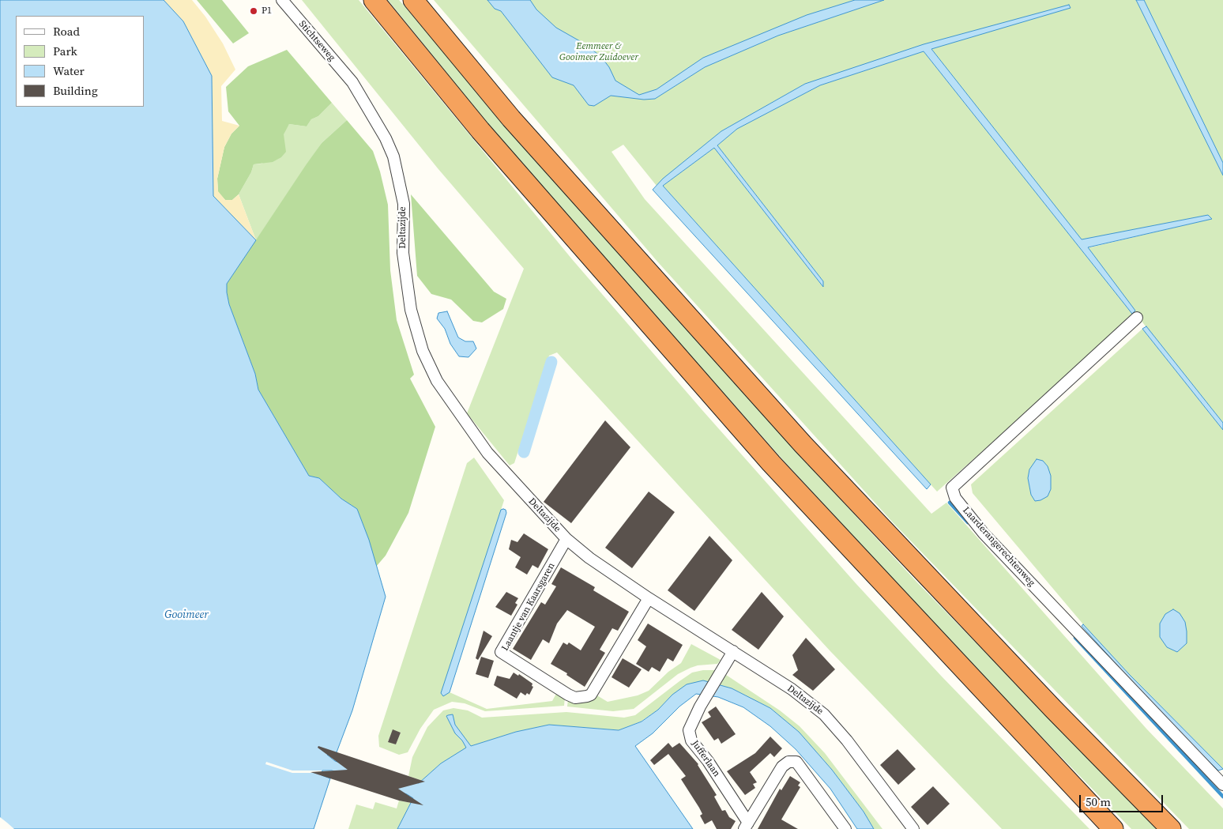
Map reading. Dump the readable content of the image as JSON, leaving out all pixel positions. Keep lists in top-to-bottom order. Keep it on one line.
{"streets":{"street":["Stichtseweg","Deltazijde","Laarderangerechtenweg","Laantje van Kaarsgaren","Jufferlaan"]},"crossings":[["Stichtseweg","Deltazijde"],["Deltazijde","Laantje van Kaarsgaren"],["Deltazijde","Jufferlaan"]],"water":["Gooimeer"],"parks":["Eemmeer & Gooimeer Zuidoever"],"places":["P1"],"legend":["Road","Park","Water","Building"],"scale_bar":"50 m"}
